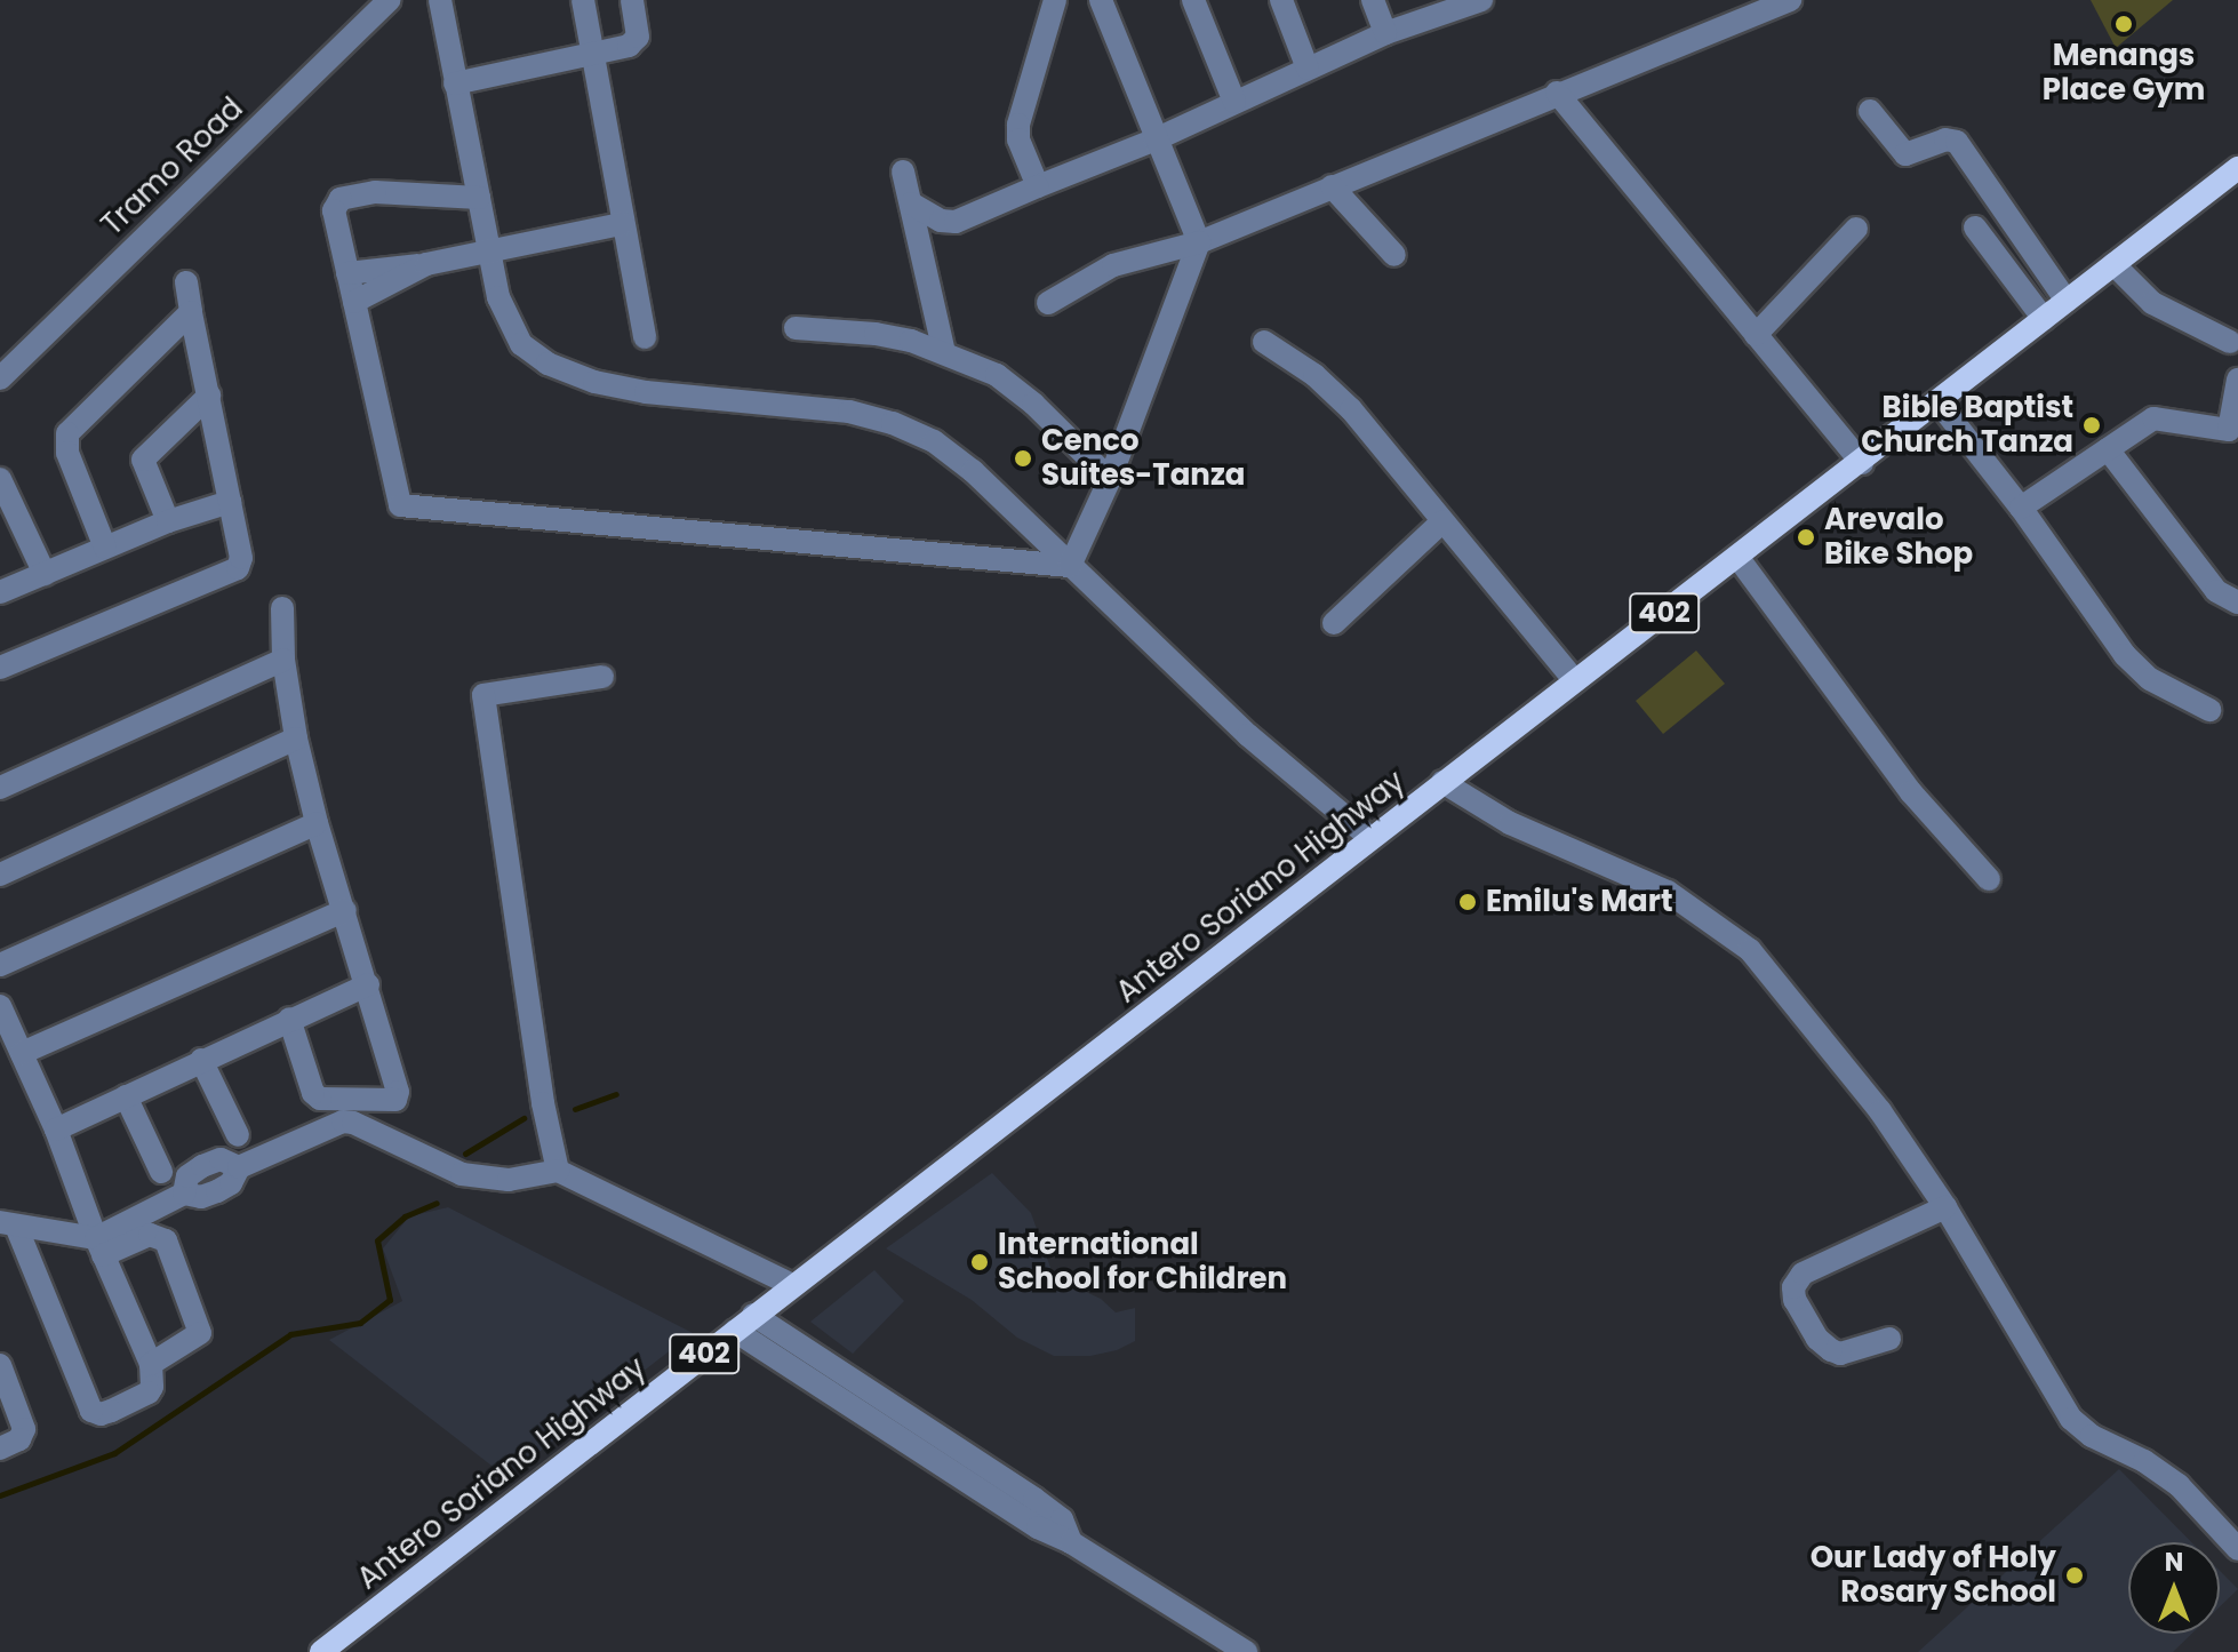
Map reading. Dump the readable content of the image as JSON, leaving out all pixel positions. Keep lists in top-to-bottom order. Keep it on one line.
{"streets":{"main road":["402","Antero Soriano Highway"],"street":["Tramo Road"]},"places":["Menangs Place Gym","Bible Baptist Church Tanza","Cenco Suites-Tanza","Arevalo Bike Shop","Emilu's Mart","International School for Children","Our Lady of Holy Rosary School"],"north":"top"}
